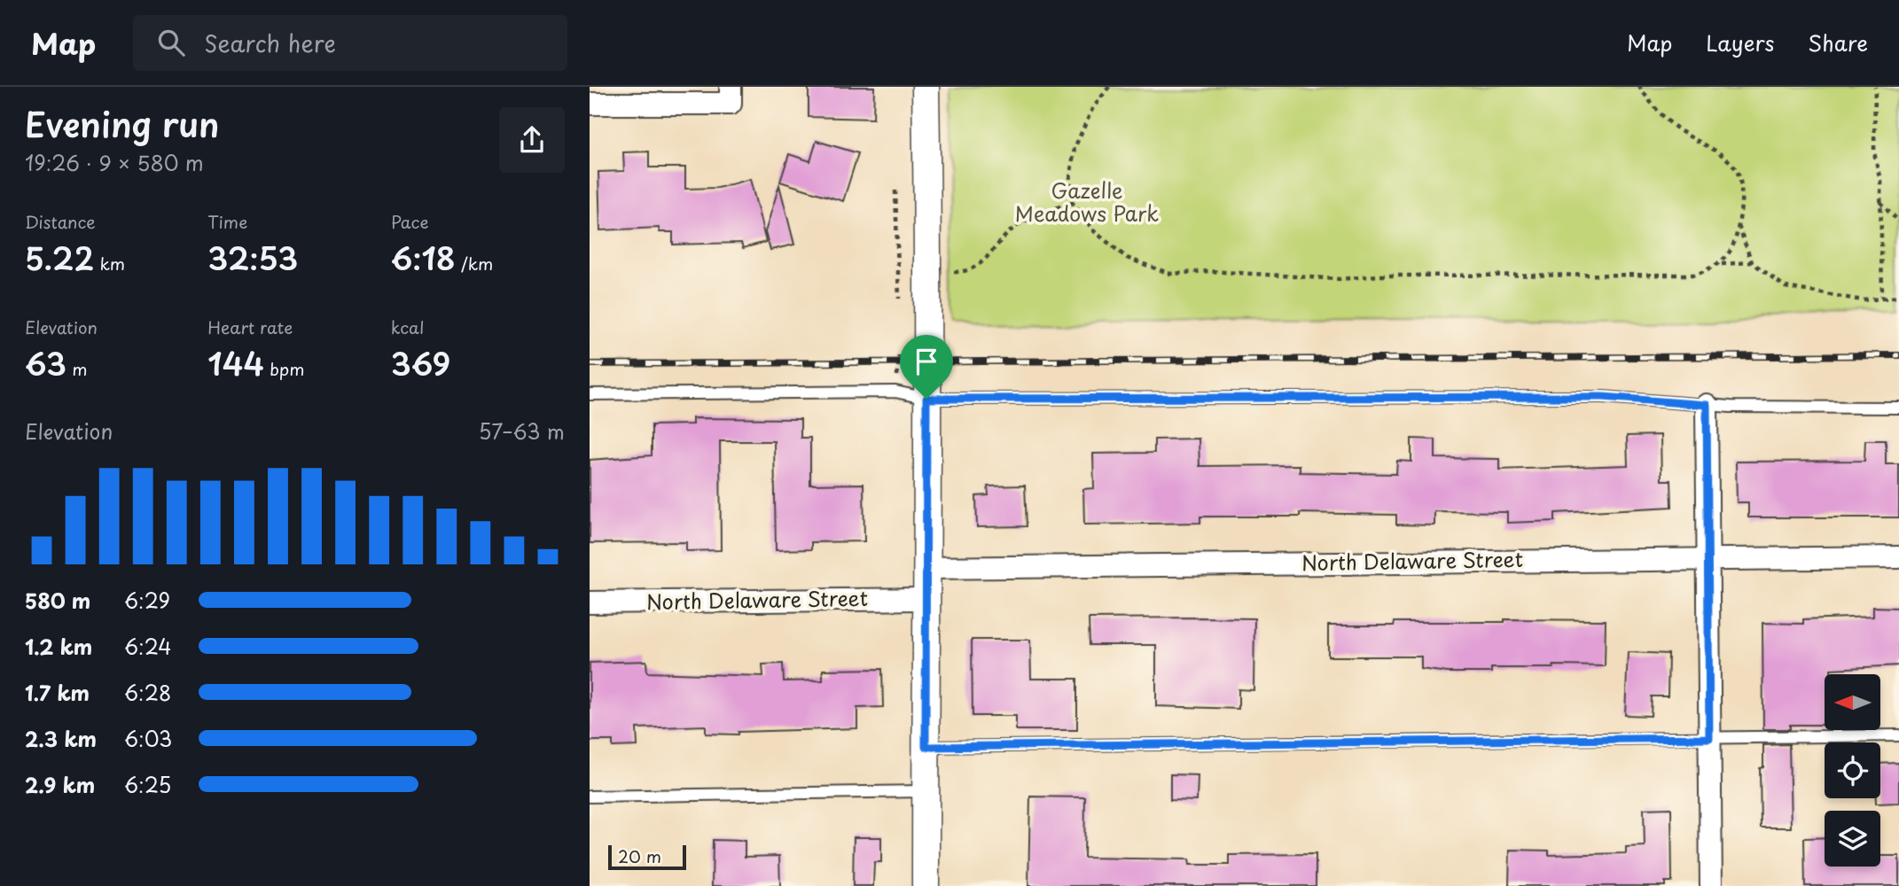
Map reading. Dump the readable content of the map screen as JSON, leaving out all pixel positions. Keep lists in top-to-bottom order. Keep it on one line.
{"streets":{"street":["North Delaware Street"]},"parks":["Gazelle Meadows Park"],"scale_bar":"20 m","north":"left","page":{"header":"Map","search":"Search here","nav":["Map","Layers","Share"],"heading":["Evening run","19:26 · 9 × 580 m"],"stats":[["Distance","5.22 km"],["Time","32:53"],["Pace","6:18 /km"],["Elevation","63 m"],["Heart rate","144 bpm"],["kcal","369"]],"chart":["Elevation","57–63 m"],"list":[{"name":"580 m","note":"6:29"},{"name":"1.2 km","note":"6:24"},{"name":"1.7 km","note":"6:28"},{"name":"2.3 km","note":"6:03"},{"name":"2.9 km","note":"6:25"}],"scale":"20 m"}}
